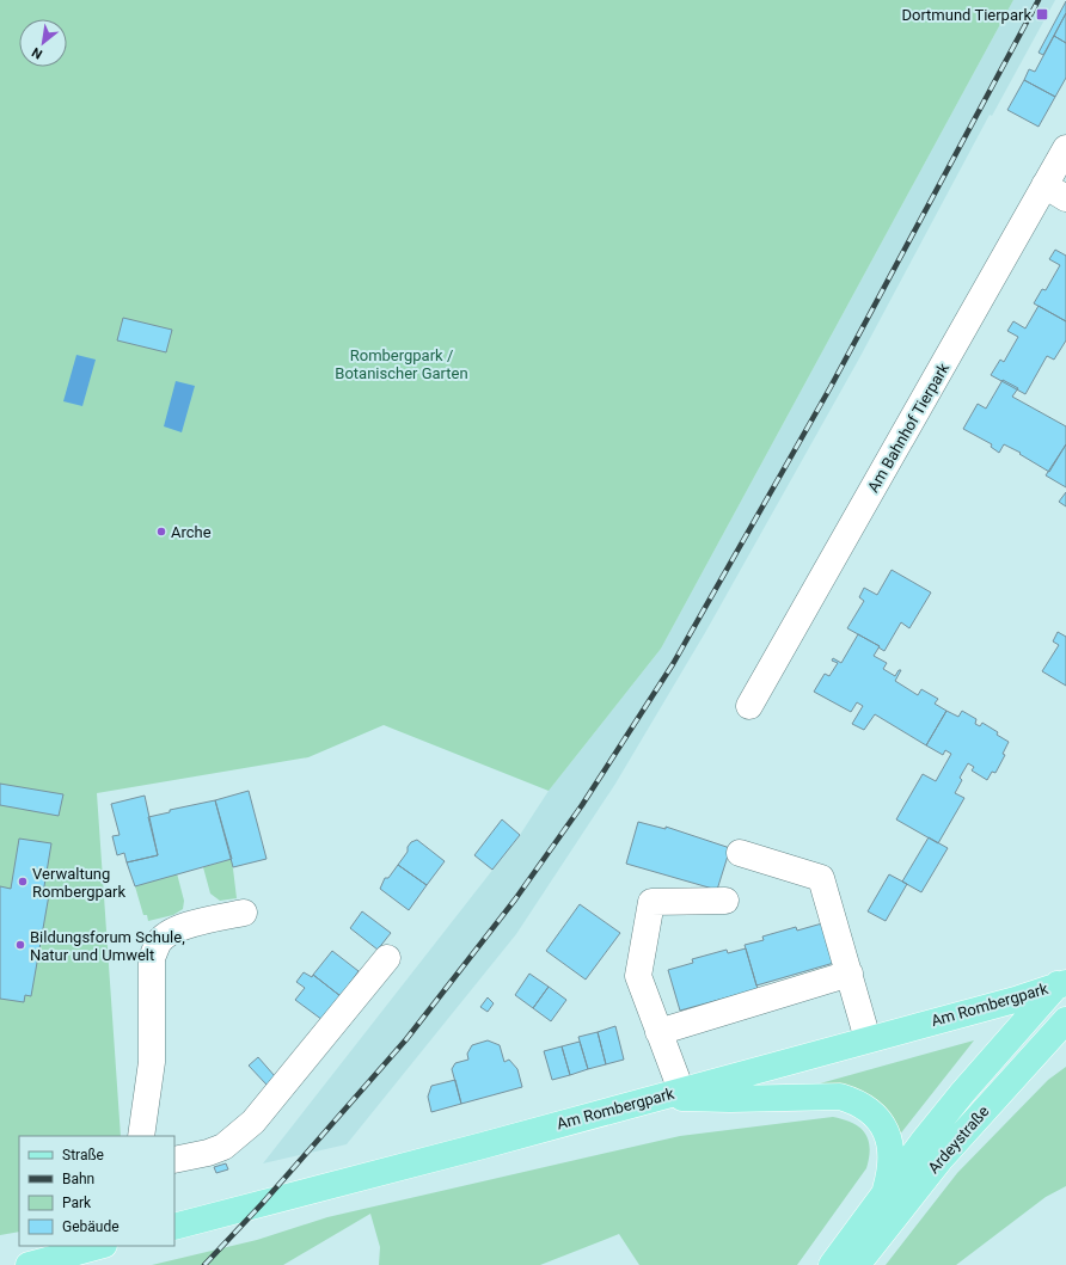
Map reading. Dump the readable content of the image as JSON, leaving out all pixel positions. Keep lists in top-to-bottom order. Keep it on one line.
{"streets":{"main road":["Am Rombergpark","Ardeystraße"],"street":["Am Bahnhof Tierpark"]},"crossings":[["Am Rombergpark","Ardeystraße"]],"parks":["Rombergpark / Botanischer Garten"],"places":{"transit":["Dortmund Tierpark"],"other":["Arche","Verwaltung Rombergpark","Bildungsforum Schule, Natur und Umwelt"]},"legend":["Straße","Bahn","Park","Gebäude"],"north":"bottom left"}
